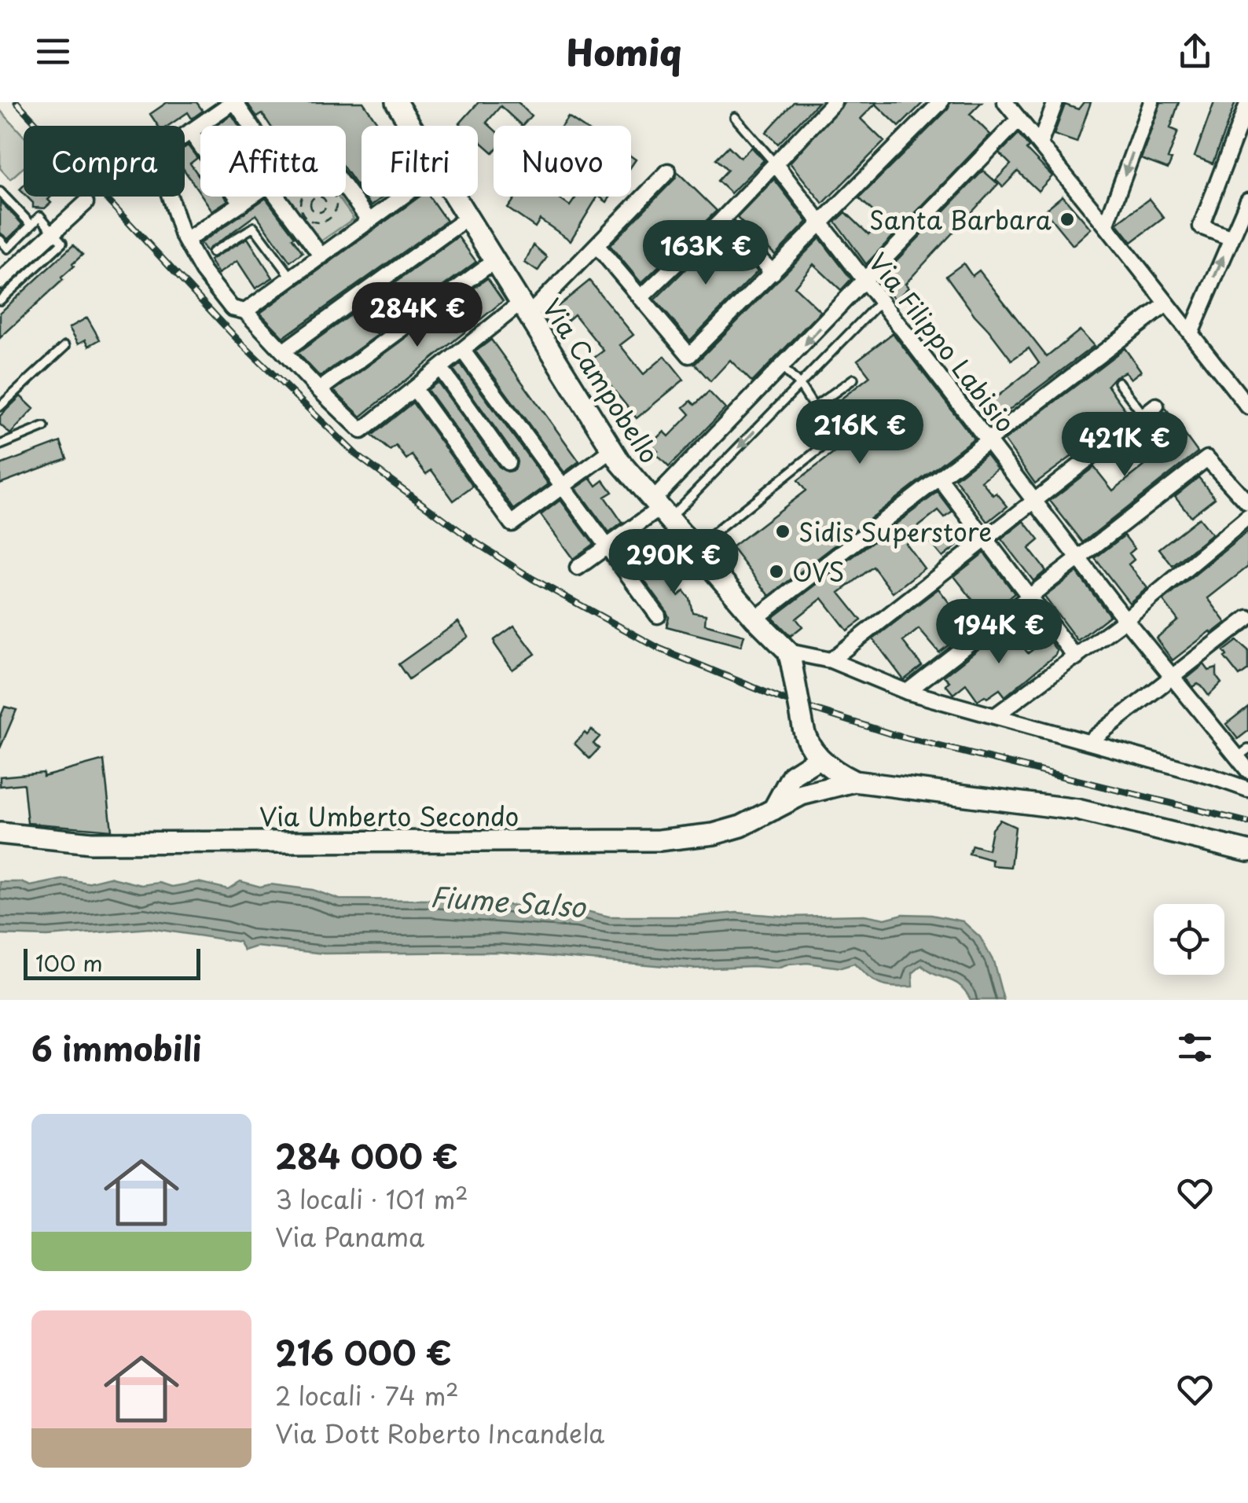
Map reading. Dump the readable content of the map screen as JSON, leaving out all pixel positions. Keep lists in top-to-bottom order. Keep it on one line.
{"streets":{"main road":["Via Campobello","Via Umberto Secondo"],"street":["Via Filippo Labisio"]},"water":["Fiume Salso"],"places":["Santa Barbara","Sidis Superstore","OVS"],"scale_bar":"100 m","page":{"header":"Homiq","chip":["Compra","Affitta","Filtri","Nuovo"],"price":["163K €","284K €","216K €","421K €","290K €","194K €"],"scale":"100 m","heading":"6 immobili","list":[{"name":"284 000 €","note":"3 locali · 101 m² · Via Panama"},{"name":"216 000 €","note":"2 locali · 74 m² · Via Dott Roberto Incandela"}]}}
